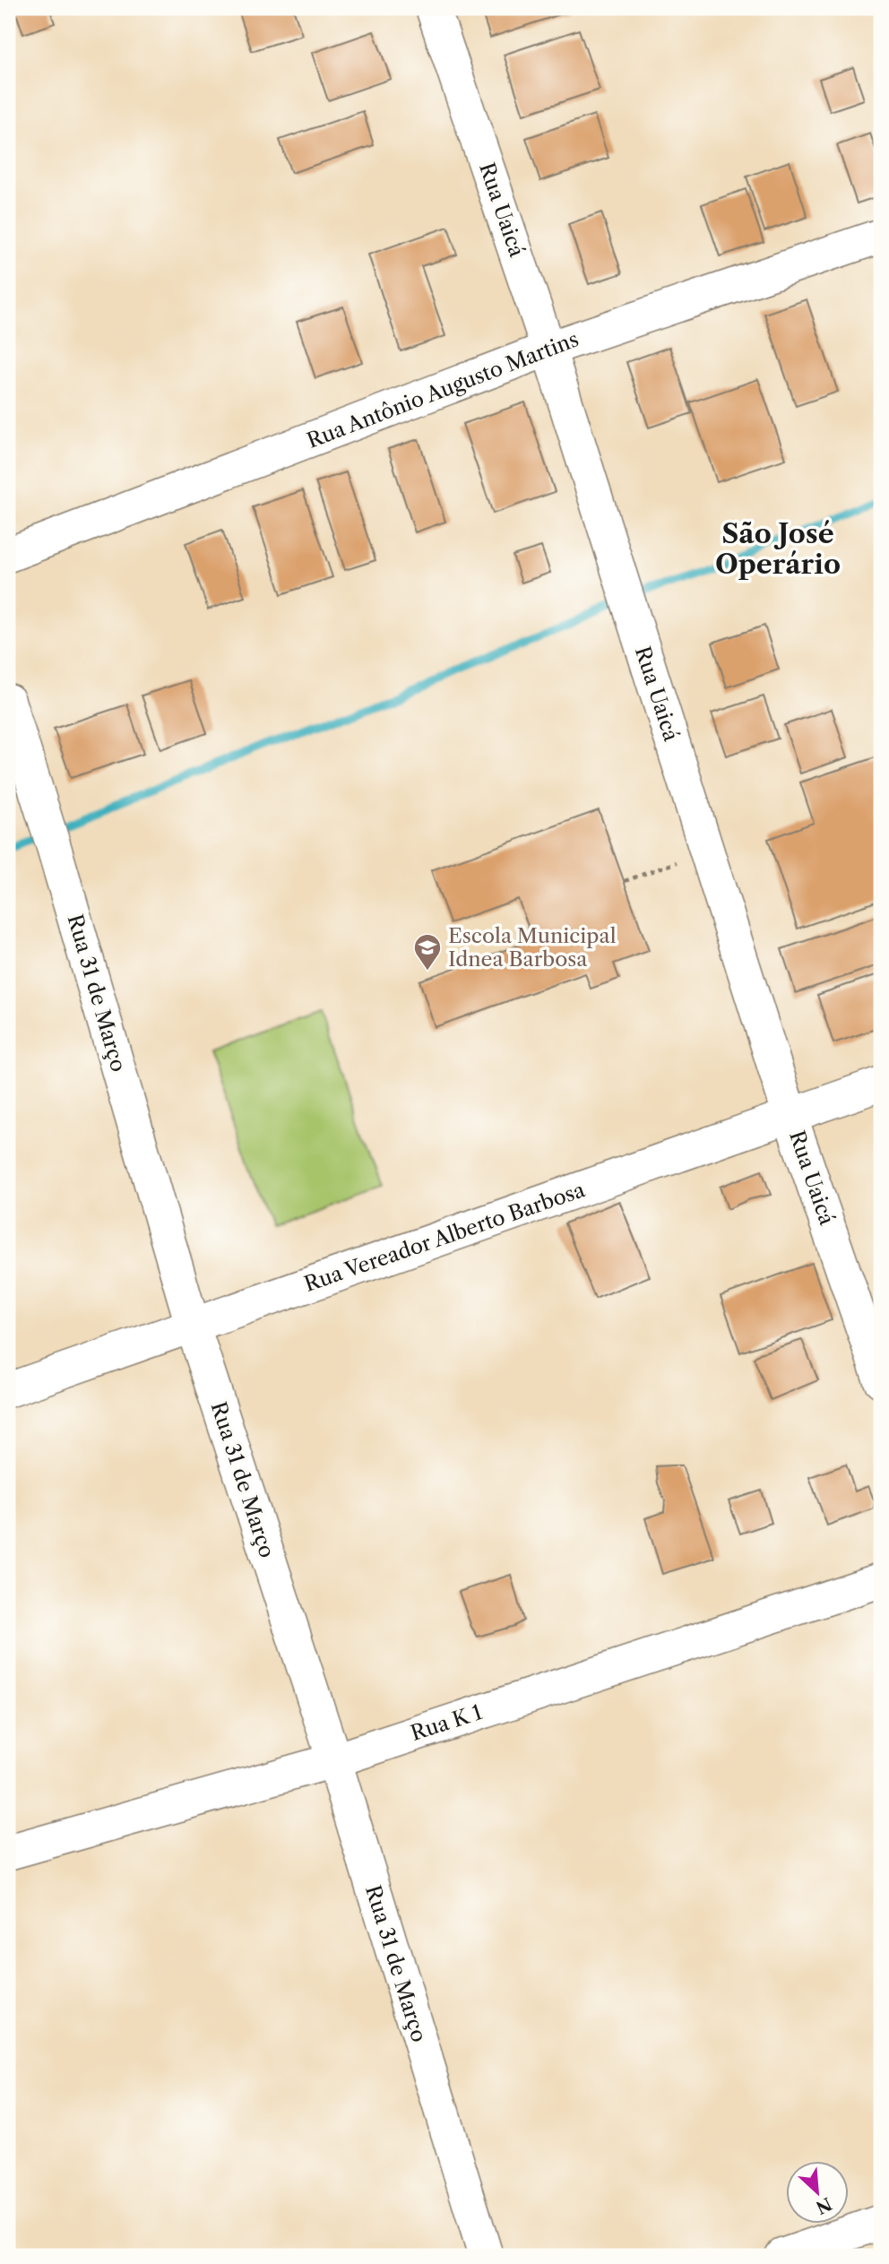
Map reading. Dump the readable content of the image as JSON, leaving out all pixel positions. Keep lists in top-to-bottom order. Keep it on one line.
{"streets":{"street":["Rua Uaicá","Rua Antônio Augusto Martins","Rua 31 de Março","Rua Vereador Alberto Barbosa","Rua K 1"]},"crossings":[["Rua Uaicá","Rua Antônio Augusto Martins"],["Rua Uaicá","Rua Vereador Alberto Barbosa"],["Rua 31 de Março","Rua Vereador Alberto Barbosa"],["Rua 31 de Março","Rua K 1"]],"districts":["São José Operário"],"places":{"school or university":["Escola Municipal Idnea Barbosa"]},"north":"bottom right"}
